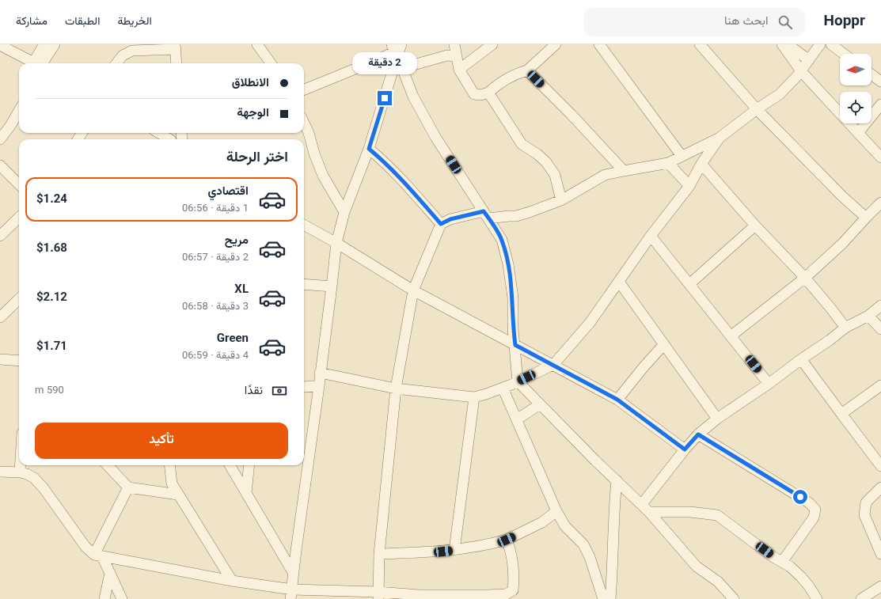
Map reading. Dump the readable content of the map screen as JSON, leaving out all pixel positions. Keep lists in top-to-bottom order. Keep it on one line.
{"north":"left","page":{"header":"Hoppr","search":"ابحث هنا","nav":["الخريطة","الطبقات","مشاركة"],"bubble":"2 دقيقة","banner":["الانطلاق","الوجهة"],"heading":"اختر الرحلة","list":[{"name":"اقتصادي","note":"1 دقيقة · 06:56","value":"$1.24"},{"name":"مريح","note":"2 دقيقة · 06:57","value":"$1.68"},{"name":"XL","note":"3 دقيقة · 06:58","value":"$2.12"},{"name":"Green","note":"4 دقيقة · 06:59","value":"$1.71"}],"pay":["نقدًا","590 m"],"buttons":"تأكيد"}}
